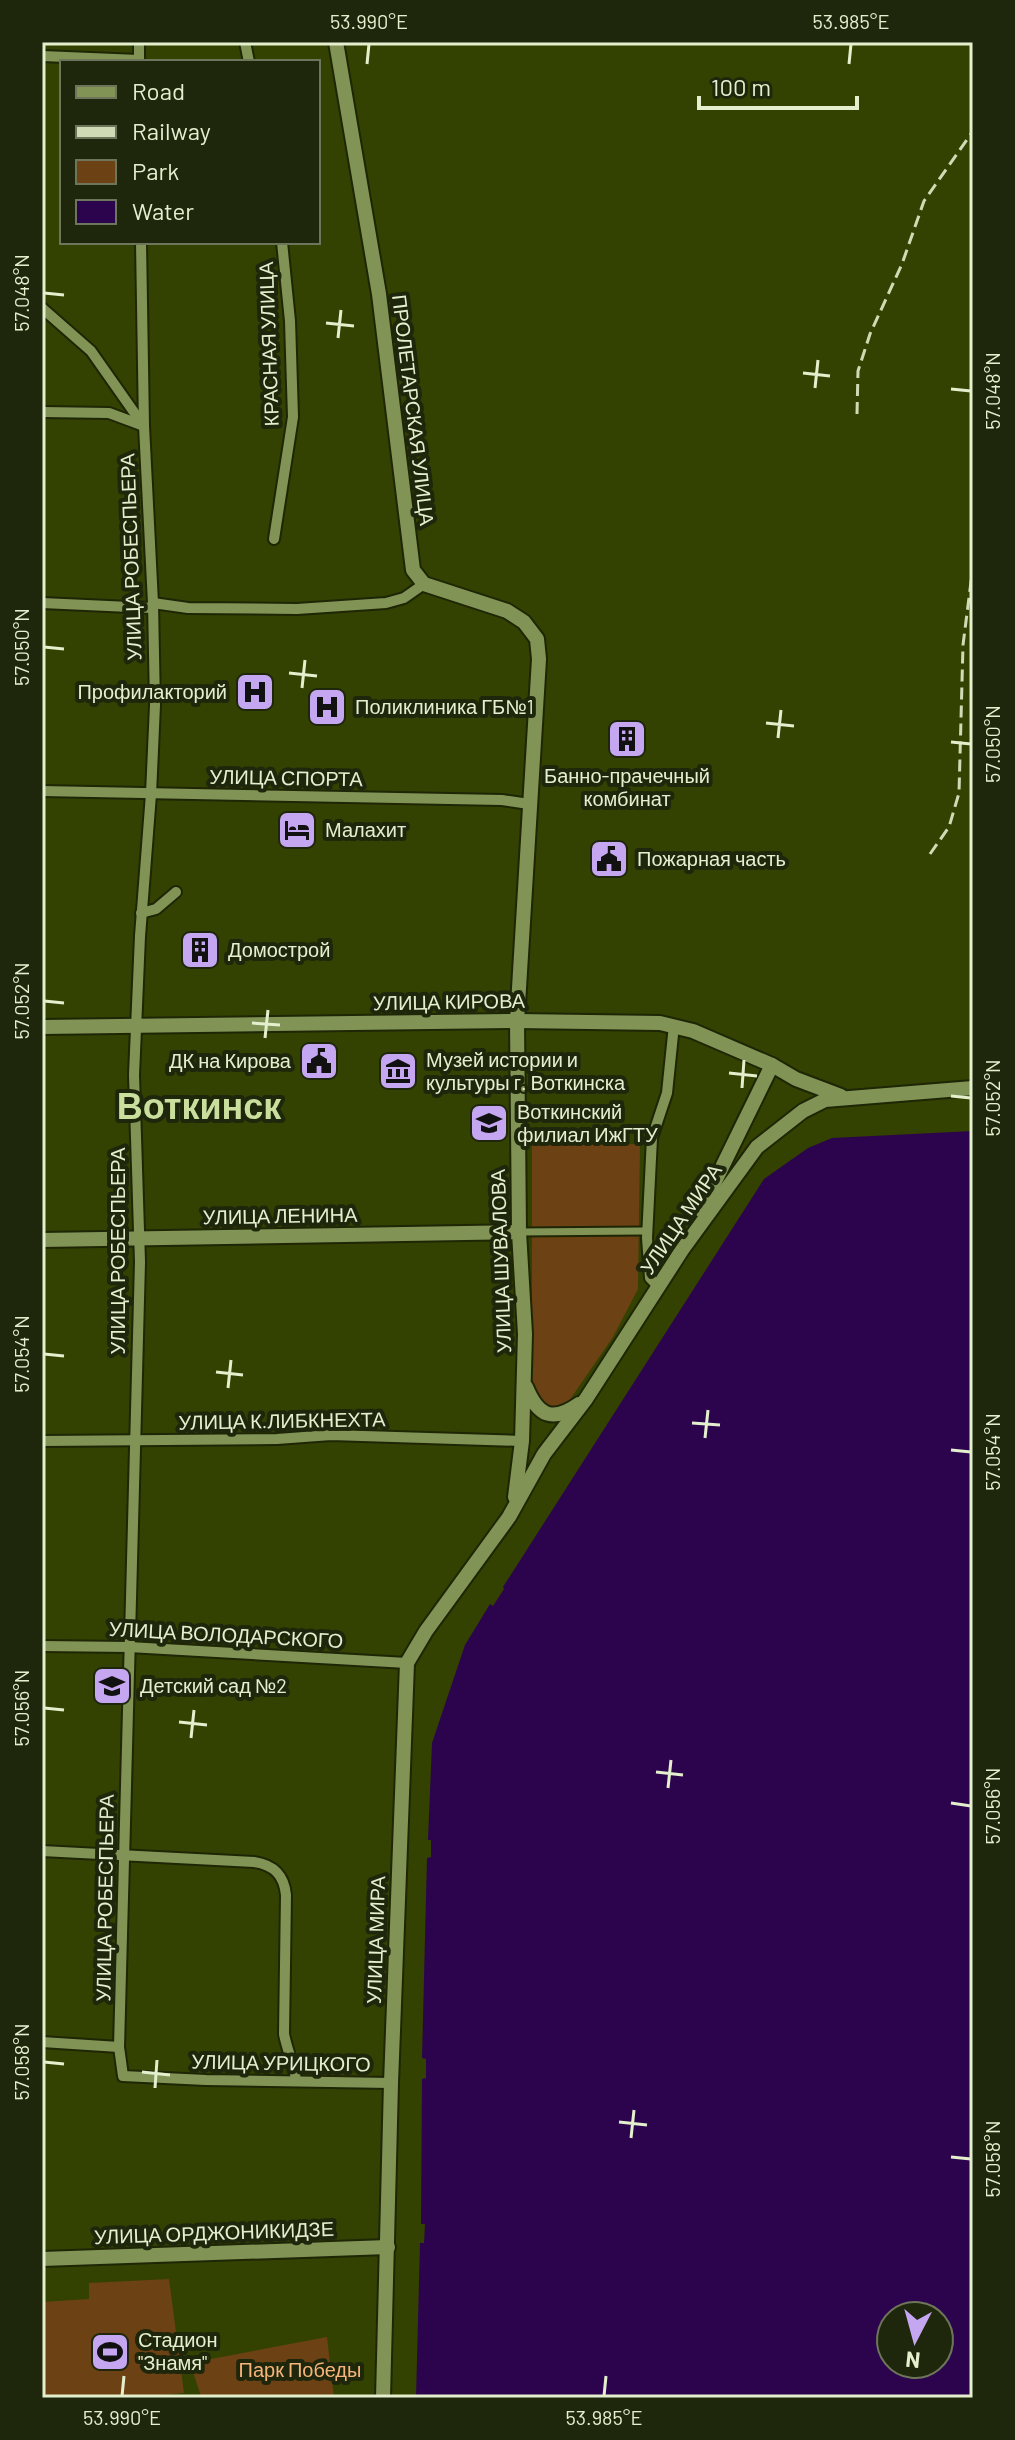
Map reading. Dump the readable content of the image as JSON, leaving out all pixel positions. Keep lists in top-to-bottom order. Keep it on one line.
{"streets":{"main road":["ПРОЛЕТАРСКАЯ УЛИЦА","УЛИЦА КИРОВА","УЛИЦА ЛЕНИНА","УЛИЦА МИРА","УЛИЦА ШУВАЛОВА","УЛИЦА ОРДЖОНИКИДЗЕ"],"street":["КРАСНАЯ УЛИЦА","УЛИЦА РОБЕСПЬЕРА","УЛИЦА СПОРТА","УЛИЦА К.ЛИБКНЕХТА","УЛИЦА ВОЛОДАРСКОГО","УЛИЦА УРИЦКОГО"]},"crossings":[["УЛИЦА РОБЕСПЬЕРА","УЛИЦА СПОРТА"],["УЛИЦА РОБЕСПЬЕРА","УЛИЦА КИРОВА"],["УЛИЦА РОБЕСПЬЕРА","УЛИЦА ЛЕНИНА"],["УЛИЦА РОБЕСПЬЕРА","УЛИЦА К.ЛИБКНЕХТА"],["УЛИЦА РОБЕСПЬЕРА","УЛИЦА ВОЛОДАРСКОГО"],["УЛИЦА РОБЕСПЬЕРА","УЛИЦА УРИЦКОГО"],["УЛИЦА СПОРТА","УЛИЦА ШУВАЛОВА"],["УЛИЦА КИРОВА","УЛИЦА МИРА"],["УЛИЦА КИРОВА","УЛИЦА ШУВАЛОВА"],["УЛИЦА ЛЕНИНА","УЛИЦА ШУВАЛОВА"],["УЛИЦА МИРА","УЛИЦА ШУВАЛОВА"],["УЛИЦА МИРА","УЛИЦА К.ЛИБКНЕХТА"],["УЛИЦА МИРА","УЛИЦА ВОЛОДАРСКОГО"],["УЛИЦА МИРА","УЛИЦА УРИЦКОГО"],["УЛИЦА МИРА","УЛИЦА ОРДЖОНИКИДЗЕ"]],"districts":["Воткинск"],"parks":["Парк Победы"],"places":{"hospital":["Профилакторий","Поликлиника ГБ№1"],"building":["Банно-прачечный комбинат","Домострой"],"hotel":["Малахит"],"public building":["Пожарная часть","ДК на Кирова"],"museum":["Музей истории и культуры г. Воткинска"],"school or university":["Воткинский филиал ИжГТУ","Детский сад №2"],"sports":["Стадион \"Знамя\""]},"legend":["Road","Railway","Park","Water"],"scale_bar":"100 m","north":"bottom","coordinates":["53.990°E","53.985°E","57.048°N","57.050°N","57.052°N","57.054°N","57.056°N","57.058°N"]}
